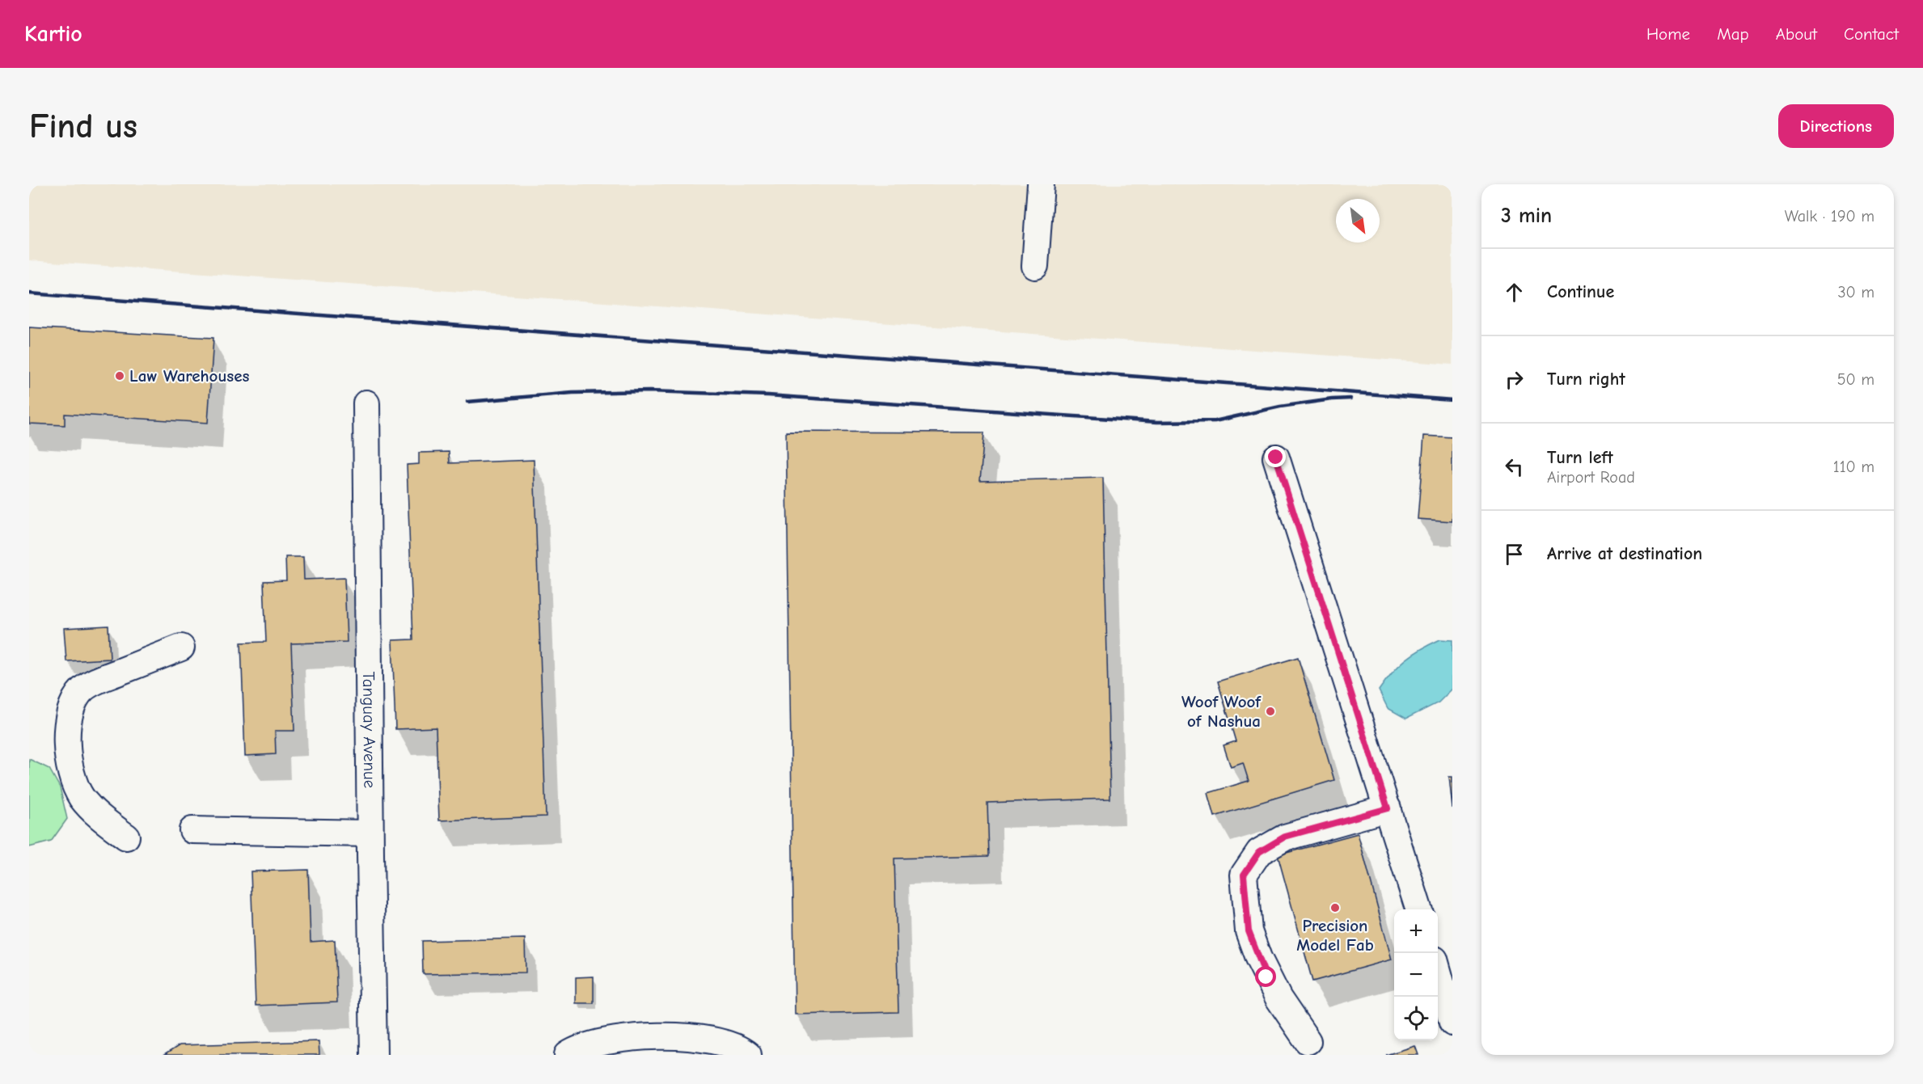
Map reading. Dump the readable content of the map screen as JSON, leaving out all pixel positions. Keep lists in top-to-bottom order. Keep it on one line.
{"streets":{"street":["Tanguay Avenue"]},"places":["Law Warehouses","Woof Woof of Nashua","Precision Model Fab"],"north":"bottom right","page":{"header":"Kartio","nav":["Home","Map","About","Contact"],"buttons":"Directions","title":"Find us","heading":["3 min","Walk · 190 m"],"list":[["Continue","30 m"],["Turn right","50 m"],["Turn left","Airport Road","110 m"],"Arrive at destination"],"map_buttons":["+","−"]}}
